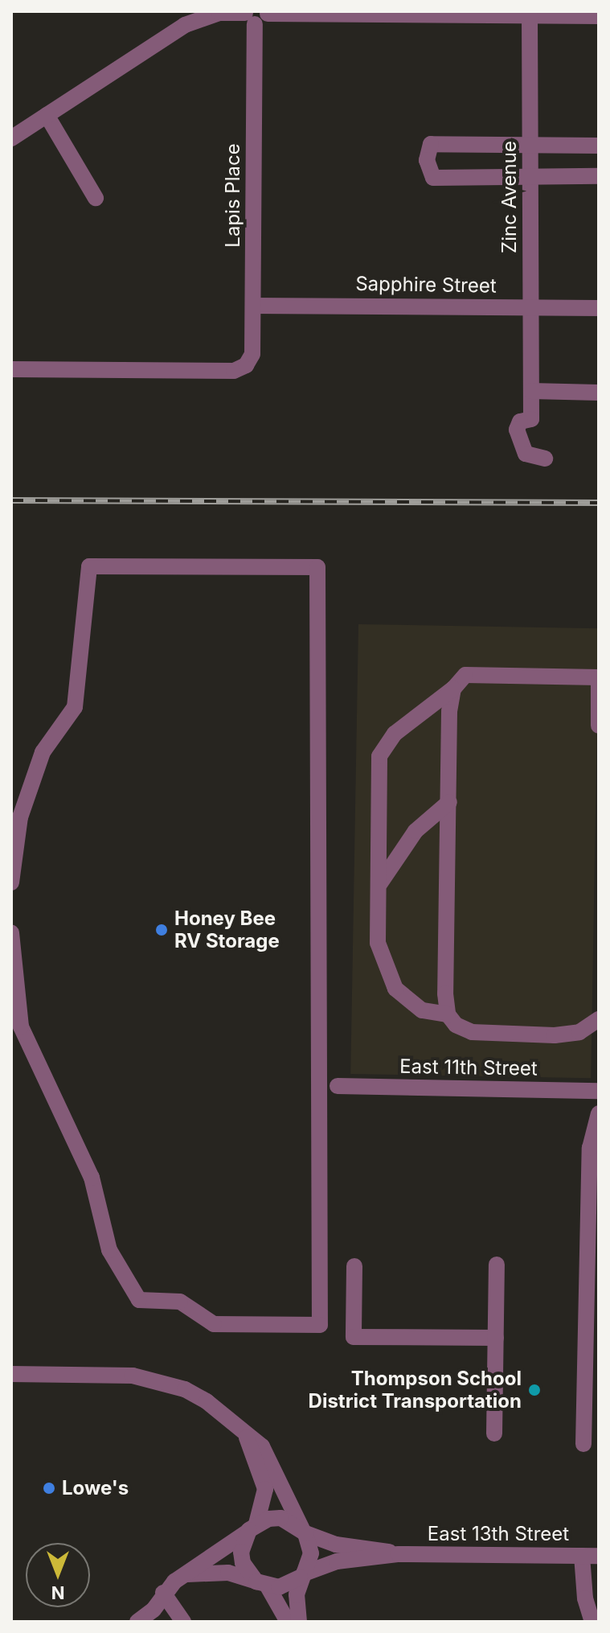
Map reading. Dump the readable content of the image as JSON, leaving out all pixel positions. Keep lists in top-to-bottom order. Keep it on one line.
{"streets":{"street":["Lapis Place","Zinc Avenue","Sapphire Street","East 11th Street","East 13th Street"]},"crossings":[["Lapis Place","Sapphire Street"],["Zinc Avenue","Sapphire Street"]],"places":["Honey Bee RV Storage","Thompson School District Transportation","Lowe's"],"north":"bottom"}
